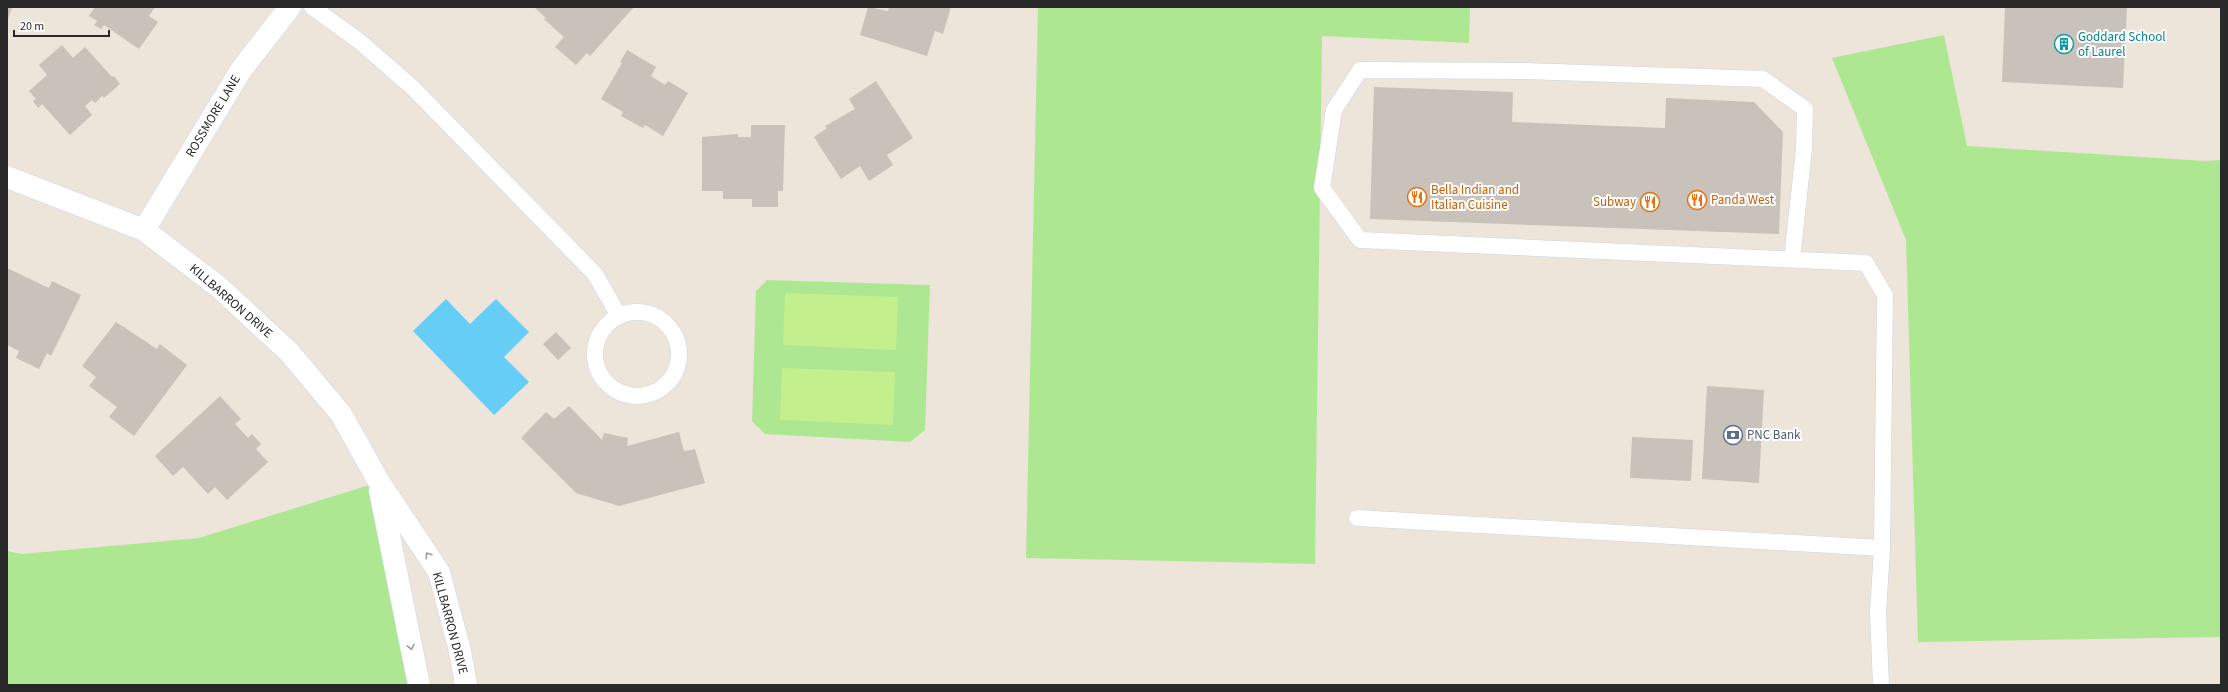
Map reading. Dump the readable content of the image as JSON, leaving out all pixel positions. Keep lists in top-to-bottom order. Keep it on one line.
{"streets":{"street":["ROSSMORE LANE","KILLBARRON DRIVE"]},"crossings":[["ROSSMORE LANE","KILLBARRON DRIVE"]],"places":{"building":["Goddard School of Laurel"],"restaurant":["Bella Indian and Italian Cuisine","Panda West","Subway"],"bank":["PNC Bank"]},"scale_bar":"20 m"}
